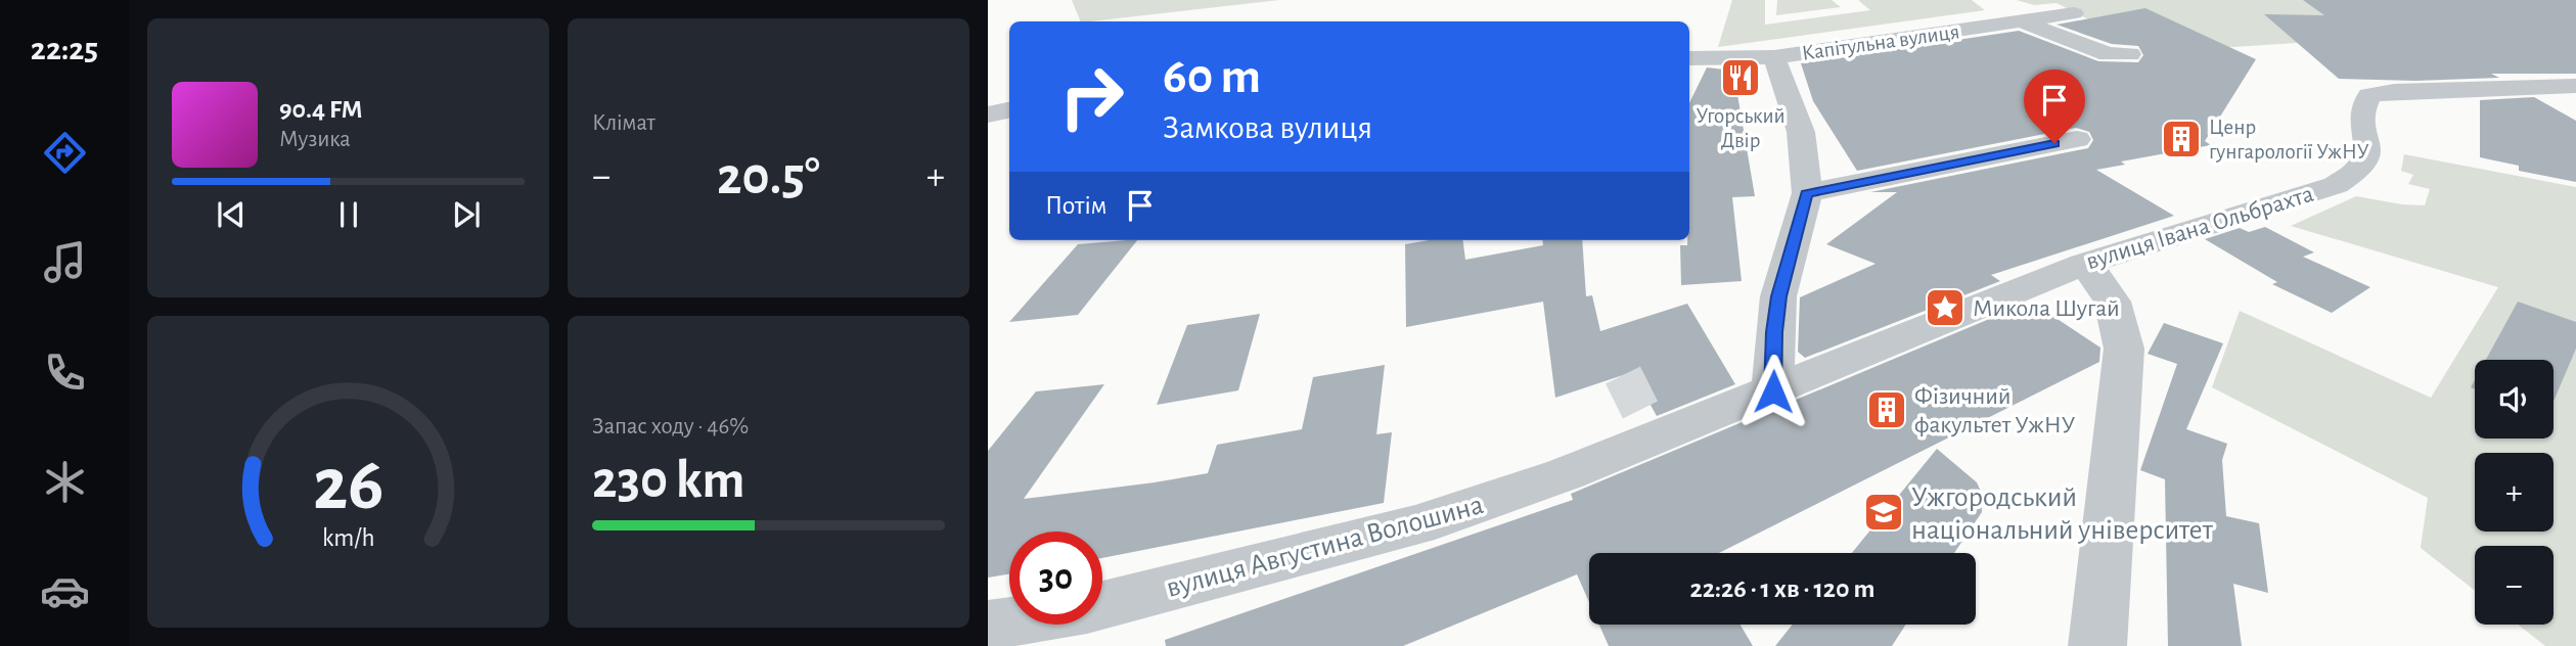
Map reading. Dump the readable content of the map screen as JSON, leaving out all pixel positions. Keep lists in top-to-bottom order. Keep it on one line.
{"streets":{"street":["Капітульна вулиця","вулиця Івана Ольбрахта","вулиця Августина Волошина"]},"crossings":[["вулиця Івана Ольбрахта","вулиця Августина Волошина"]],"places":{"restaurant":["Угорський Двір"],"building":["Ценр гунгарології УжНУ","Фізичний факультет УжНУ"],"place":["Микола Шугай"],"school or university":["Ужгородський національний університет"]},"page":{"tabs":"22:25","tile":["Клімат",["Запас ходу · 46%","230 km"]],"turn":["60 m","Замкова вулиця"],"song":["90.4 FM","Музика"],"heat":["−","20.5°","+"],"then":"Потім","map_buttons":["+","−"],"limit":"30","trip":"22:26 · 1 хв · 120 m","gauge":["26","km/h"]}}
